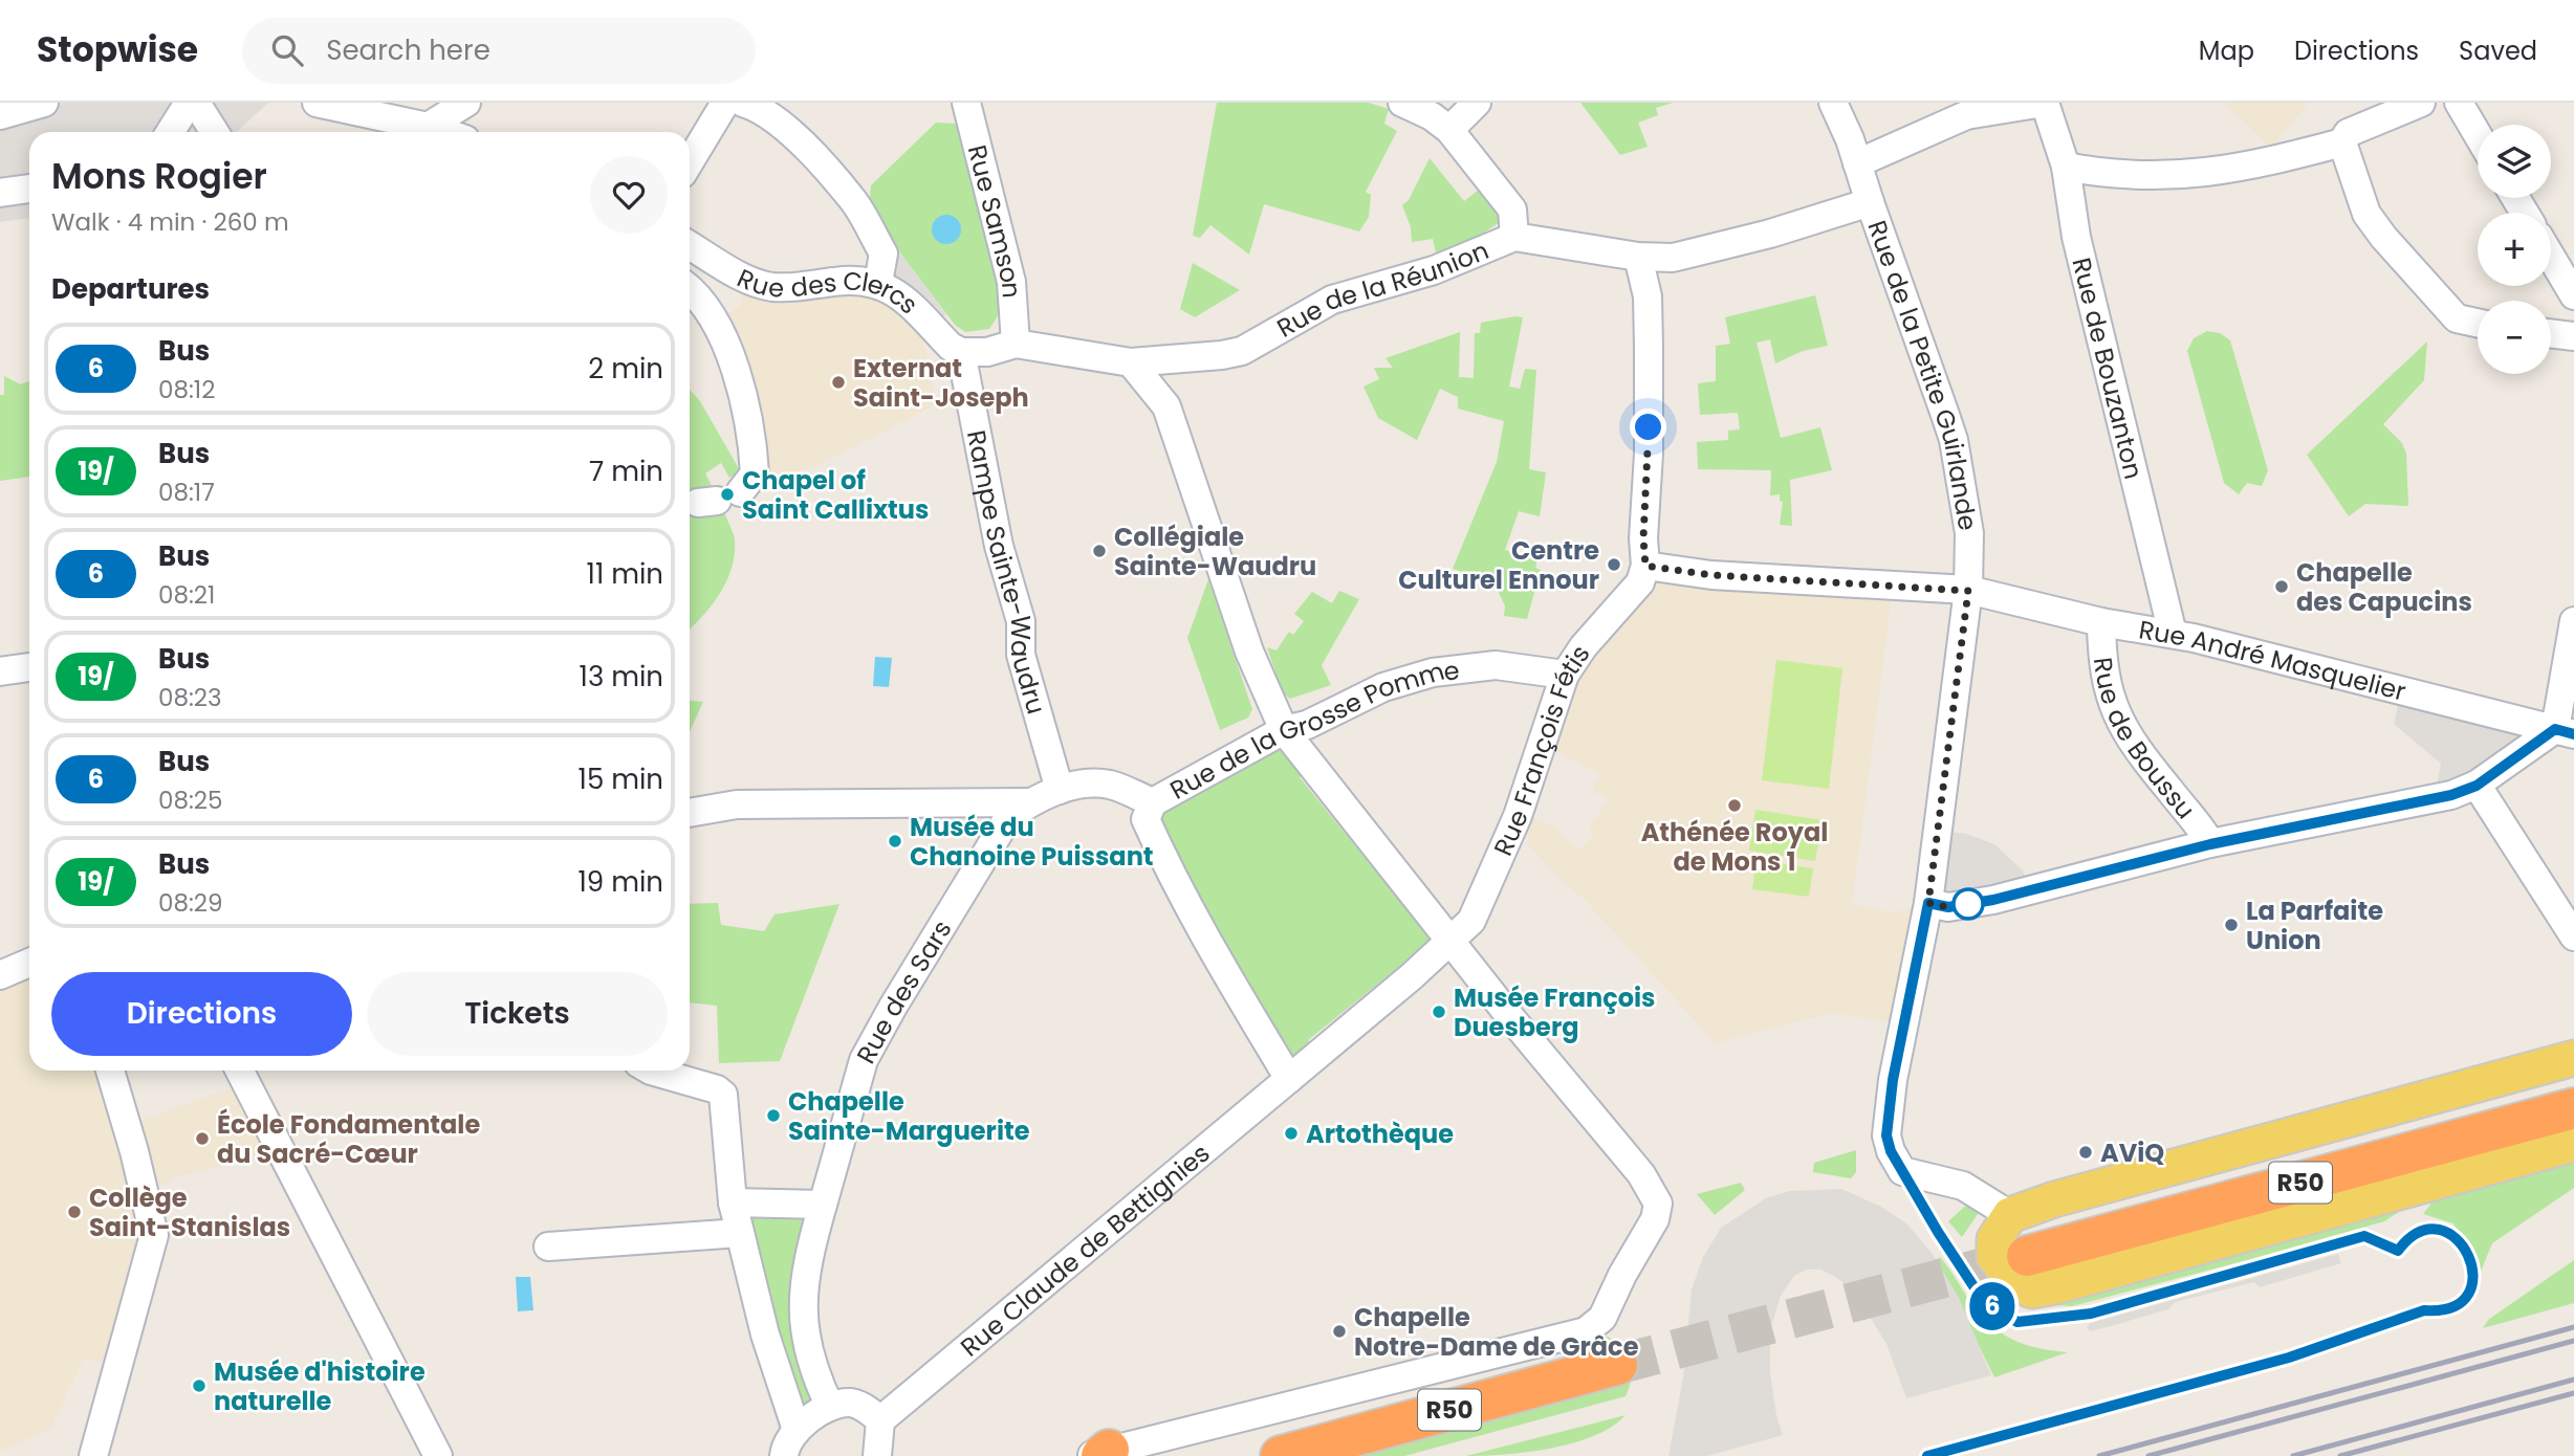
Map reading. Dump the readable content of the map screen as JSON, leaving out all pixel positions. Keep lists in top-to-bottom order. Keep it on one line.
{"streets":{"highway":["R50"],"street":["Rue Samson","Rue de la Réunion","Rue des Clercs","Rue de Bouzanton","Rue de la Petite Guirlande","Rampe Sainte-Waudru","Rue André Masquelier","Rue de la Grosse Pomme","Rue de Boussu","Rue François Fétis","Rue des Sars","Rue Claude de Bettignies"]},"crossings":[["Rue Samson","Rue de la Réunion"],["Rue de la Réunion","Rue de la Petite Guirlande"],["Rue des Clercs","Rampe Sainte-Waudru"],["Rue de Bouzanton","Rue André Masquelier"],["Rue de la Petite Guirlande","Rue André Masquelier"],["Rampe Sainte-Waudru","Rue de la Grosse Pomme"],["Rue André Masquelier","Rue de Boussu"],["Rue André Masquelier","Rue François Fétis"],["Rue de la Grosse Pomme","Rue François Fétis"],["Rue de la Grosse Pomme","Rue des Sars"],["Rue François Fétis","Rue Claude de Bettignies"]],"places":["Externat Saint-Joseph","Chapel of Saint Callixtus","Collégiale Sainte-Waudru","Centre Culturel Ennour","Chapelle des Capucins","Athénée Royal de Mons 1","Musée du Chanoine Puissant","La Parfaite Union","Musée François Duesberg","Chapelle Sainte-Marguerite","Artothèque","École Fondamentale du Sacré-Cœur","AViQ","Collège Saint-Stanislas","Chapelle Notre-Dame de Grâce","Musée d'histoire naturelle"],"lines":["bus line 6"],"page":{"header":"Stopwise","search":"Search here","nav":["Map","Directions","Saved"],"on_map":"6","map_buttons":["+","−"],"heading":[["Mons Rogier","Walk · 4 min · 260 m"],"Departures"],"list":[{"mark":"6","name":"Bus","note":"08:12","value":"2 min"},{"mark":"19/","name":"Bus","note":"08:17","value":"7 min"},{"mark":"6","name":"Bus","note":"08:21","value":"11 min"},{"mark":"19/","name":"Bus","note":"08:23","value":"13 min"},{"mark":"6","name":"Bus","note":"08:25","value":"15 min"},{"mark":"19/","name":"Bus","note":"08:29","value":"19 min"}],"buttons":["Directions","Tickets"]}}
